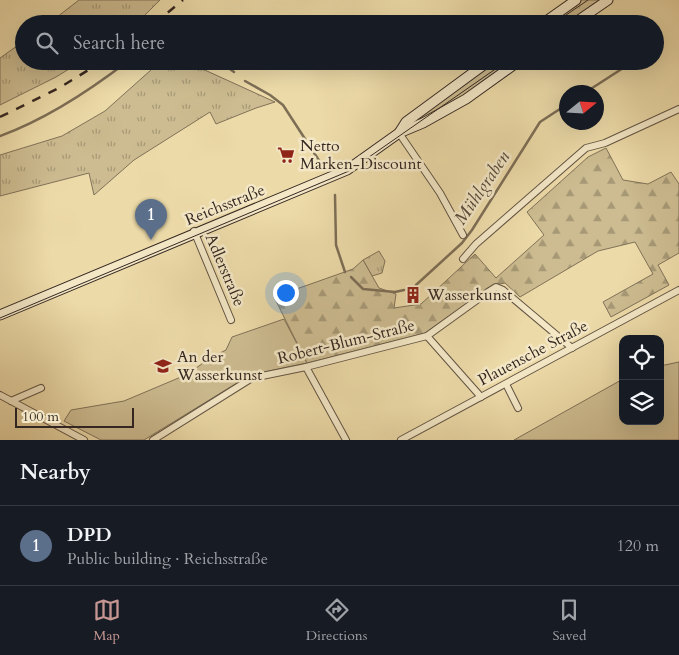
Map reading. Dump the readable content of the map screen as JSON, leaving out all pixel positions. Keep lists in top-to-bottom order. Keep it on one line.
{"streets":{"main road":["Reichsstraße"],"street":["Adlerstraße","Robert-Blum-Straße","Plauensche Straße"]},"crossings":[["Reichsstraße","Adlerstraße"],["Robert-Blum-Straße","Plauensche Straße"]],"water":["Mühlgraben"],"places":{"supermarket":["Netto Marken-Discount"],"building":["Wasserkunst"],"school or university":["An der Wasserkunst"]},"scale_bar":"100 m","north":"right","page":{"search":"Search here","pins":"1","scale":"100 m","heading":"Nearby","list":[{"mark":"1","name":"DPD","note":"Public building · Reichsstraße","value":"120 m"}],"nav":["Map","Directions","Saved"]}}
